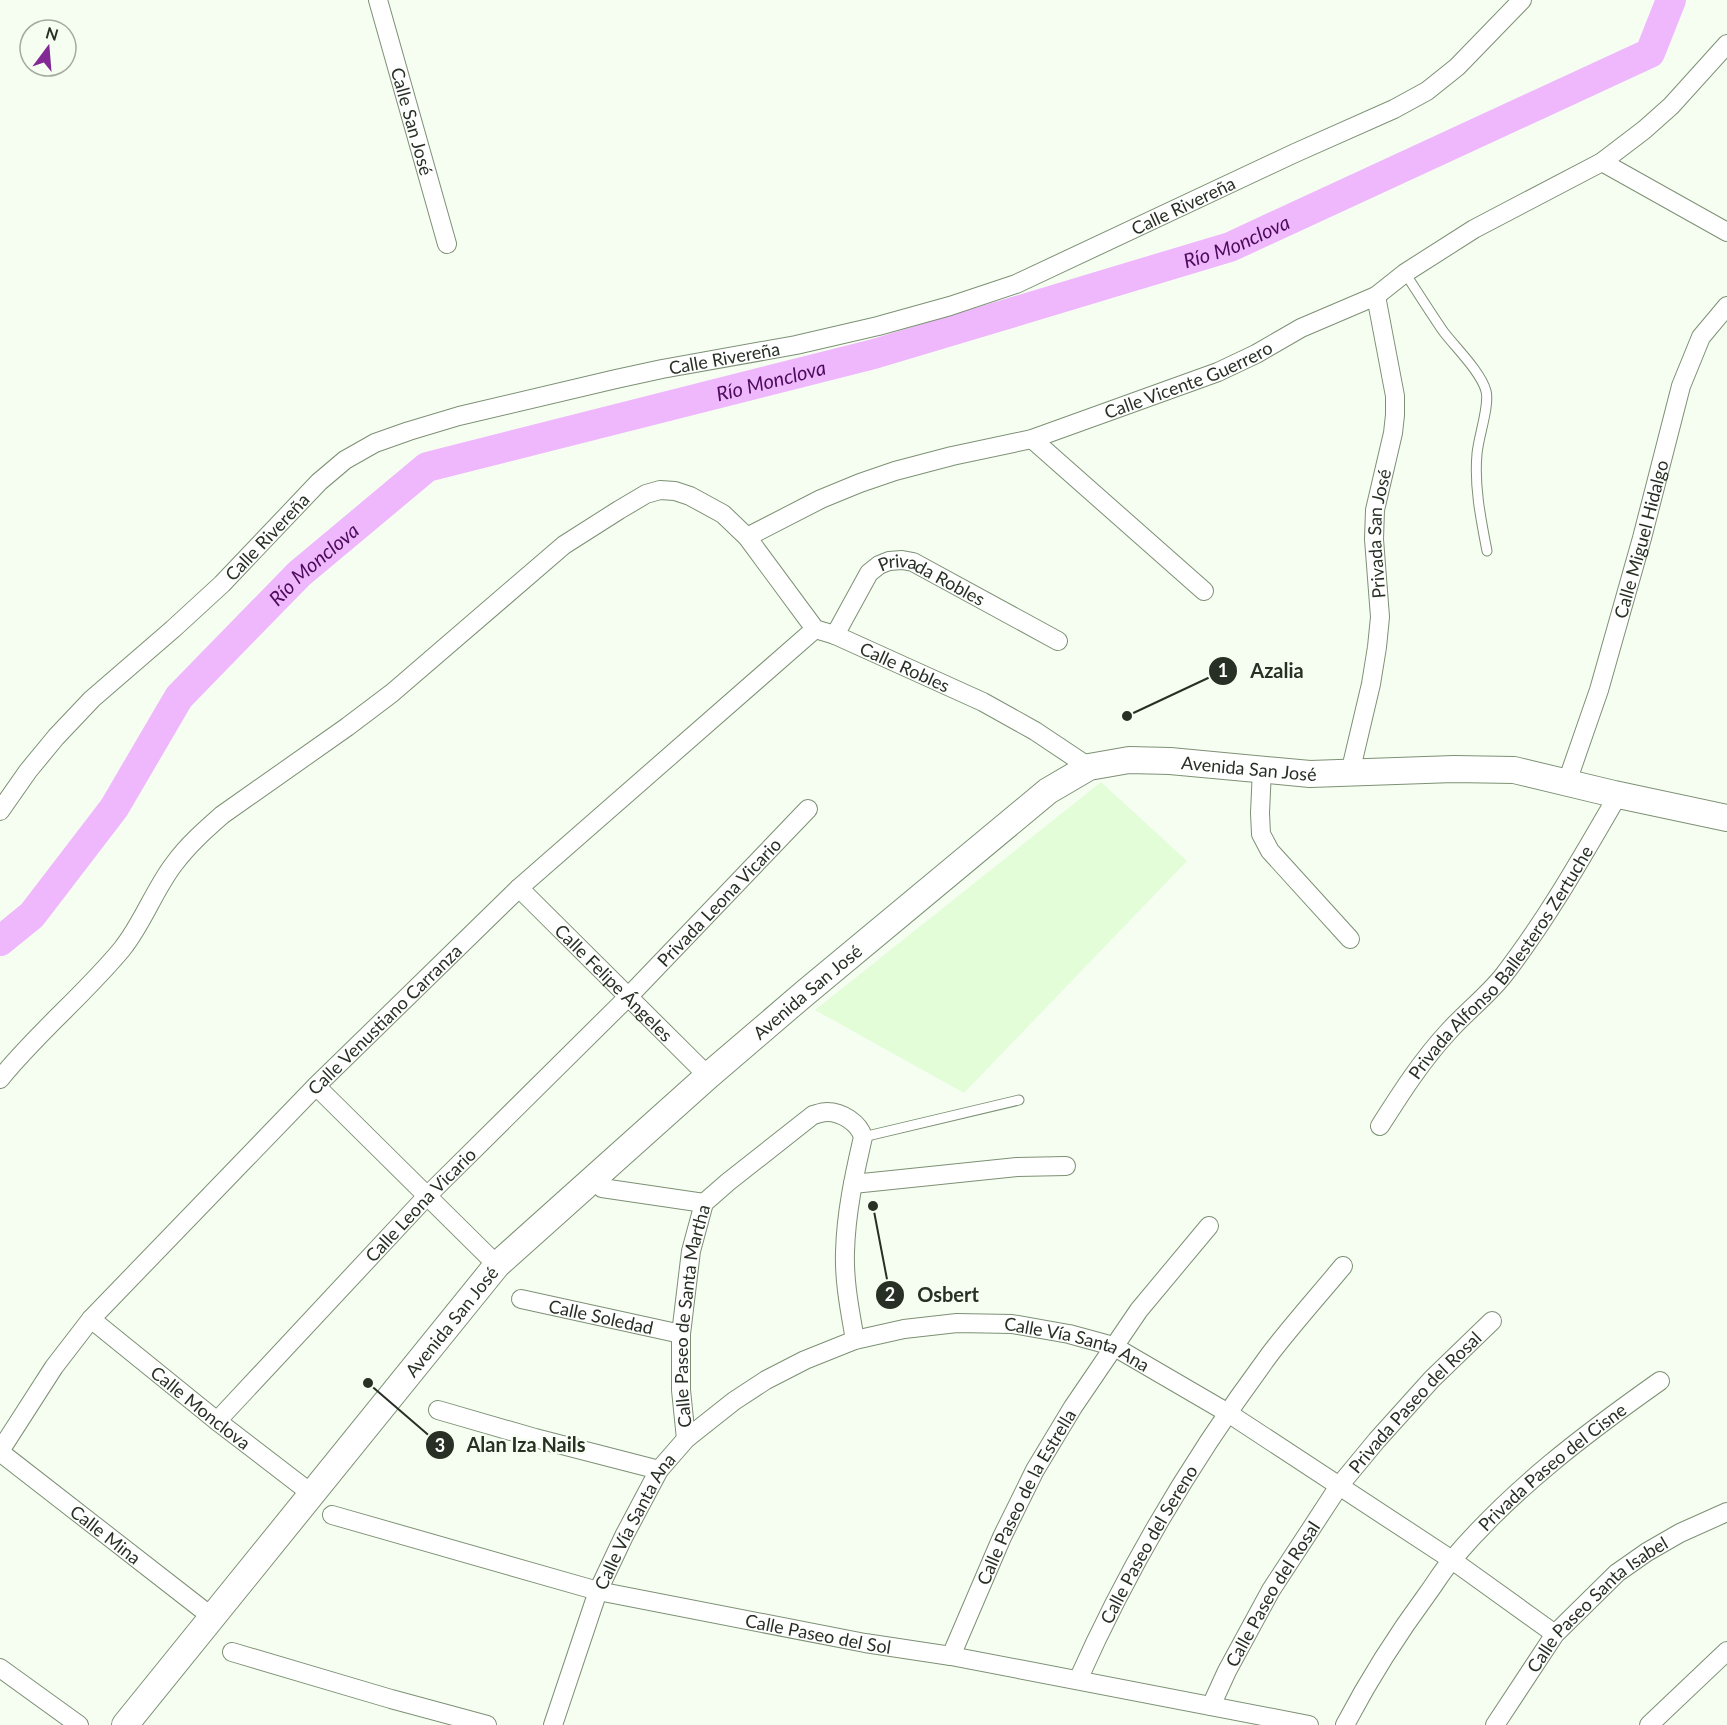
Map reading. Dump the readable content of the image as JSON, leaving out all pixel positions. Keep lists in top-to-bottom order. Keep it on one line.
{"streets":{"street":["Calle San José","Calle Rivereña","Calle Vicente Guerrero","Privada San José","Calle Miguel Hidalgo","Privada Robles","Calle Robles","Avenida San José","Privada Leona Vicario","Privada Alfonso Ballesteros Zertuche","Calle Felipe Ángeles","Calle Venustiano Carranza","Calle Leona Vicario","Calle Soledad","Calle Paseo de Santa Martha","Calle Vía Santa Ana","Privada Paseo del Rosal","Calle Monclova","Privada Paseo del Cisne","Calle Paseo de la Estrella","Calle Mina","Calle Paseo del Sereno","Calle Paseo del Rosal","Calle Paseo Santa Isabel","Calle Paseo del Sol"]},"crossings":[["Calle Vicente Guerrero","Privada San José"],["Privada San José","Avenida San José"],["Calle Miguel Hidalgo","Avenida San José"],["Privada Robles","Calle Robles"],["Calle Robles","Avenida San José"],["Calle Robles","Calle Venustiano Carranza"],["Avenida San José","Privada Alfonso Ballesteros Zertuche"],["Avenida San José","Calle Felipe Ángeles"],["Avenida San José","Calle Monclova"],["Avenida San José","Calle Mina"],["Privada Leona Vicario","Calle Felipe Ángeles"],["Privada Leona Vicario","Calle Leona Vicario"],["Calle Felipe Ángeles","Calle Venustiano Carranza"],["Calle Felipe Ángeles","Calle Leona Vicario"],["Calle Venustiano Carranza","Calle Monclova"],["Calle Venustiano Carranza","Calle Mina"],["Calle Leona Vicario","Calle Monclova"],["Calle Soledad","Calle Paseo de Santa Martha"],["Calle Paseo de Santa Martha","Calle Vía Santa Ana"],["Calle Vía Santa Ana","Privada Paseo del Rosal"],["Calle Vía Santa Ana","Privada Paseo del Cisne"],["Calle Vía Santa Ana","Calle Paseo de la Estrella"],["Calle Vía Santa Ana","Calle Paseo del Sereno"],["Calle Vía Santa Ana","Calle Paseo del Rosal"],["Calle Vía Santa Ana","Calle Paseo Santa Isabel"],["Calle Vía Santa Ana","Calle Paseo del Sol"],["Privada Paseo del Rosal","Calle Paseo del Rosal"],["Calle Paseo de la Estrella","Calle Paseo del Sol"],["Calle Paseo del Sereno","Calle Paseo del Sol"],["Calle Paseo del Rosal","Calle Paseo del Sol"]],"water":["Río Monclova"],"places":["Azalia","Osbert","Alan Iza Nails"],"north":"top"}
